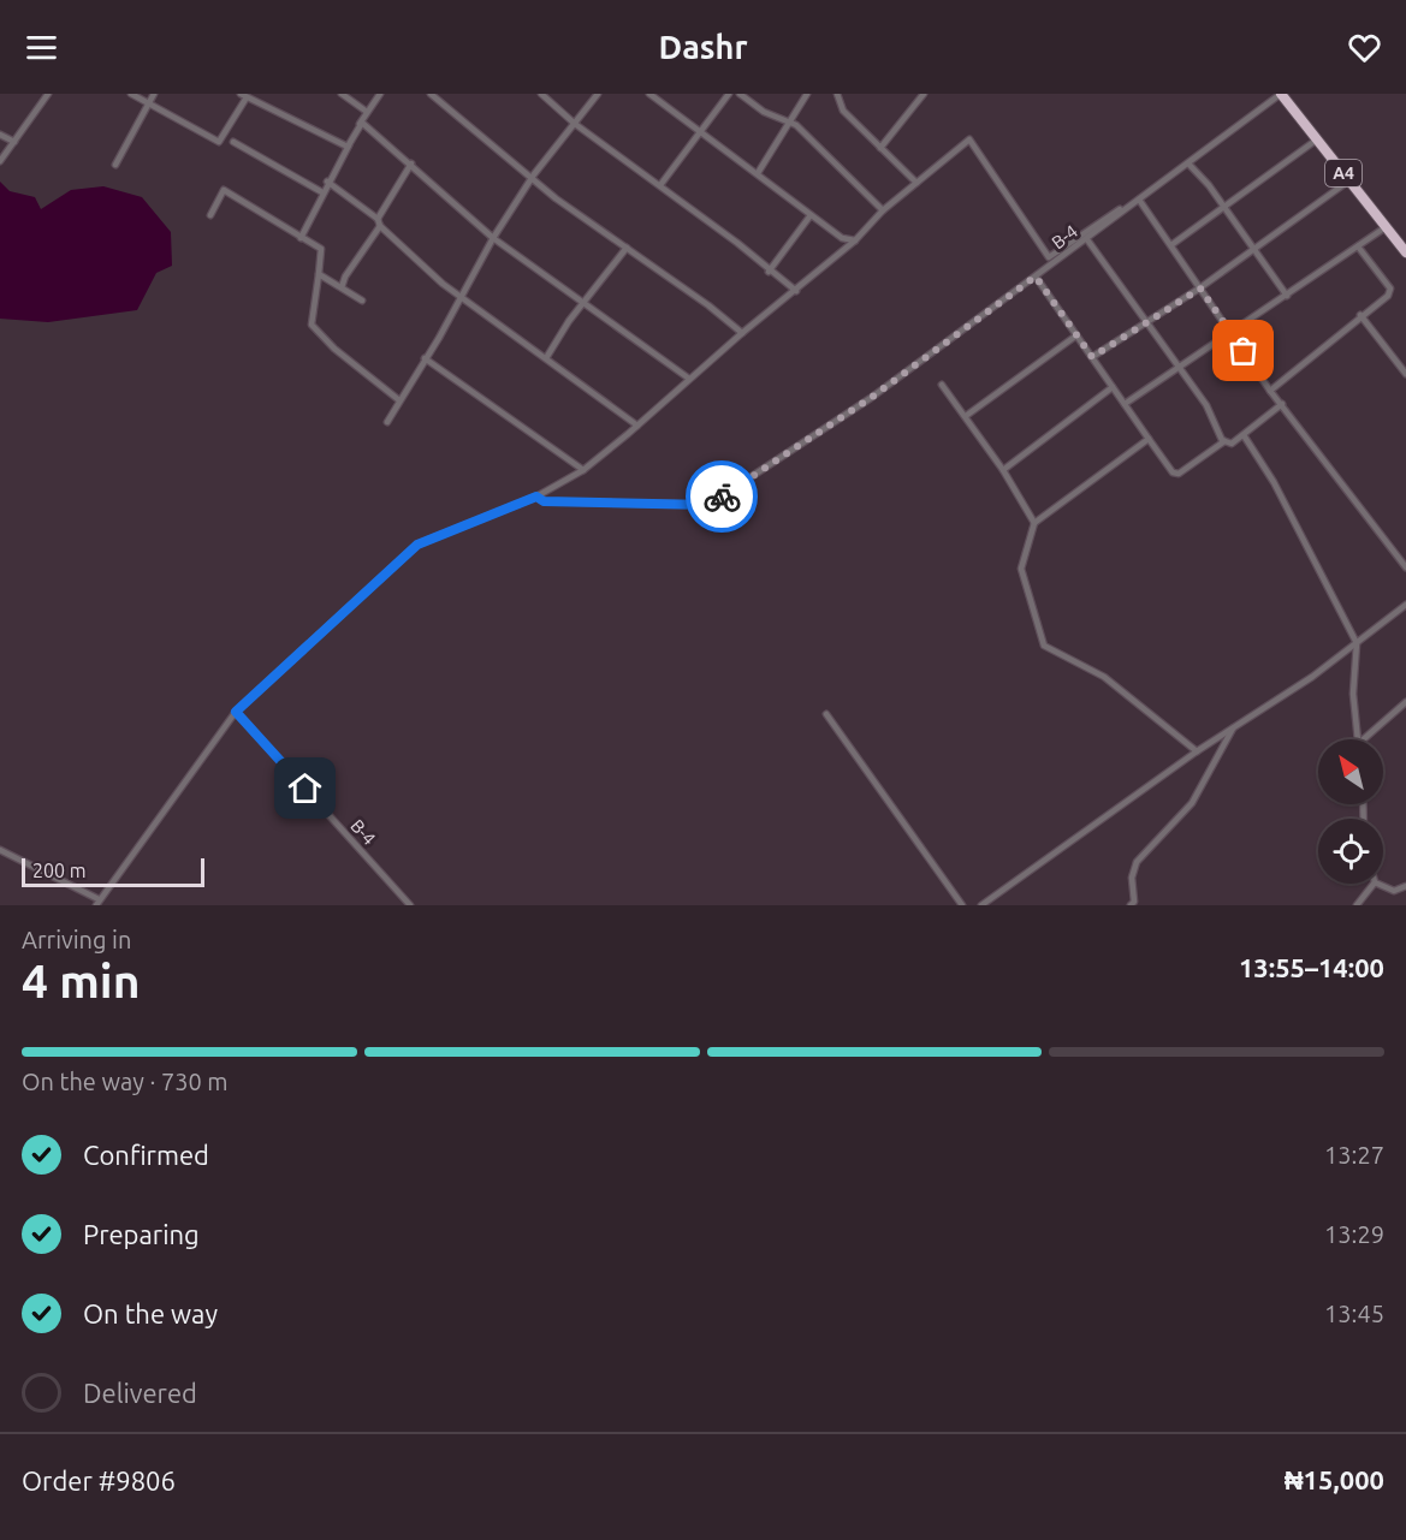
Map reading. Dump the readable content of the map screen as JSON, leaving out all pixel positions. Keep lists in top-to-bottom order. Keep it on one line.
{"streets":{"highway":["A4"],"street":["B-4"]},"crossings":[["A4","B-4"]],"scale_bar":"200 m","north":"top left","page":{"header":"Dashr","scale":"200 m","heading":["4 min","Arriving in","13:55–14:00"],"panel":["Order #9806","₦15,000"],"bar":"On the way · 730 m","list":[["Confirmed","13:27"],["Preparing","13:29"],["On the way","13:45"],"Delivered"]}}
